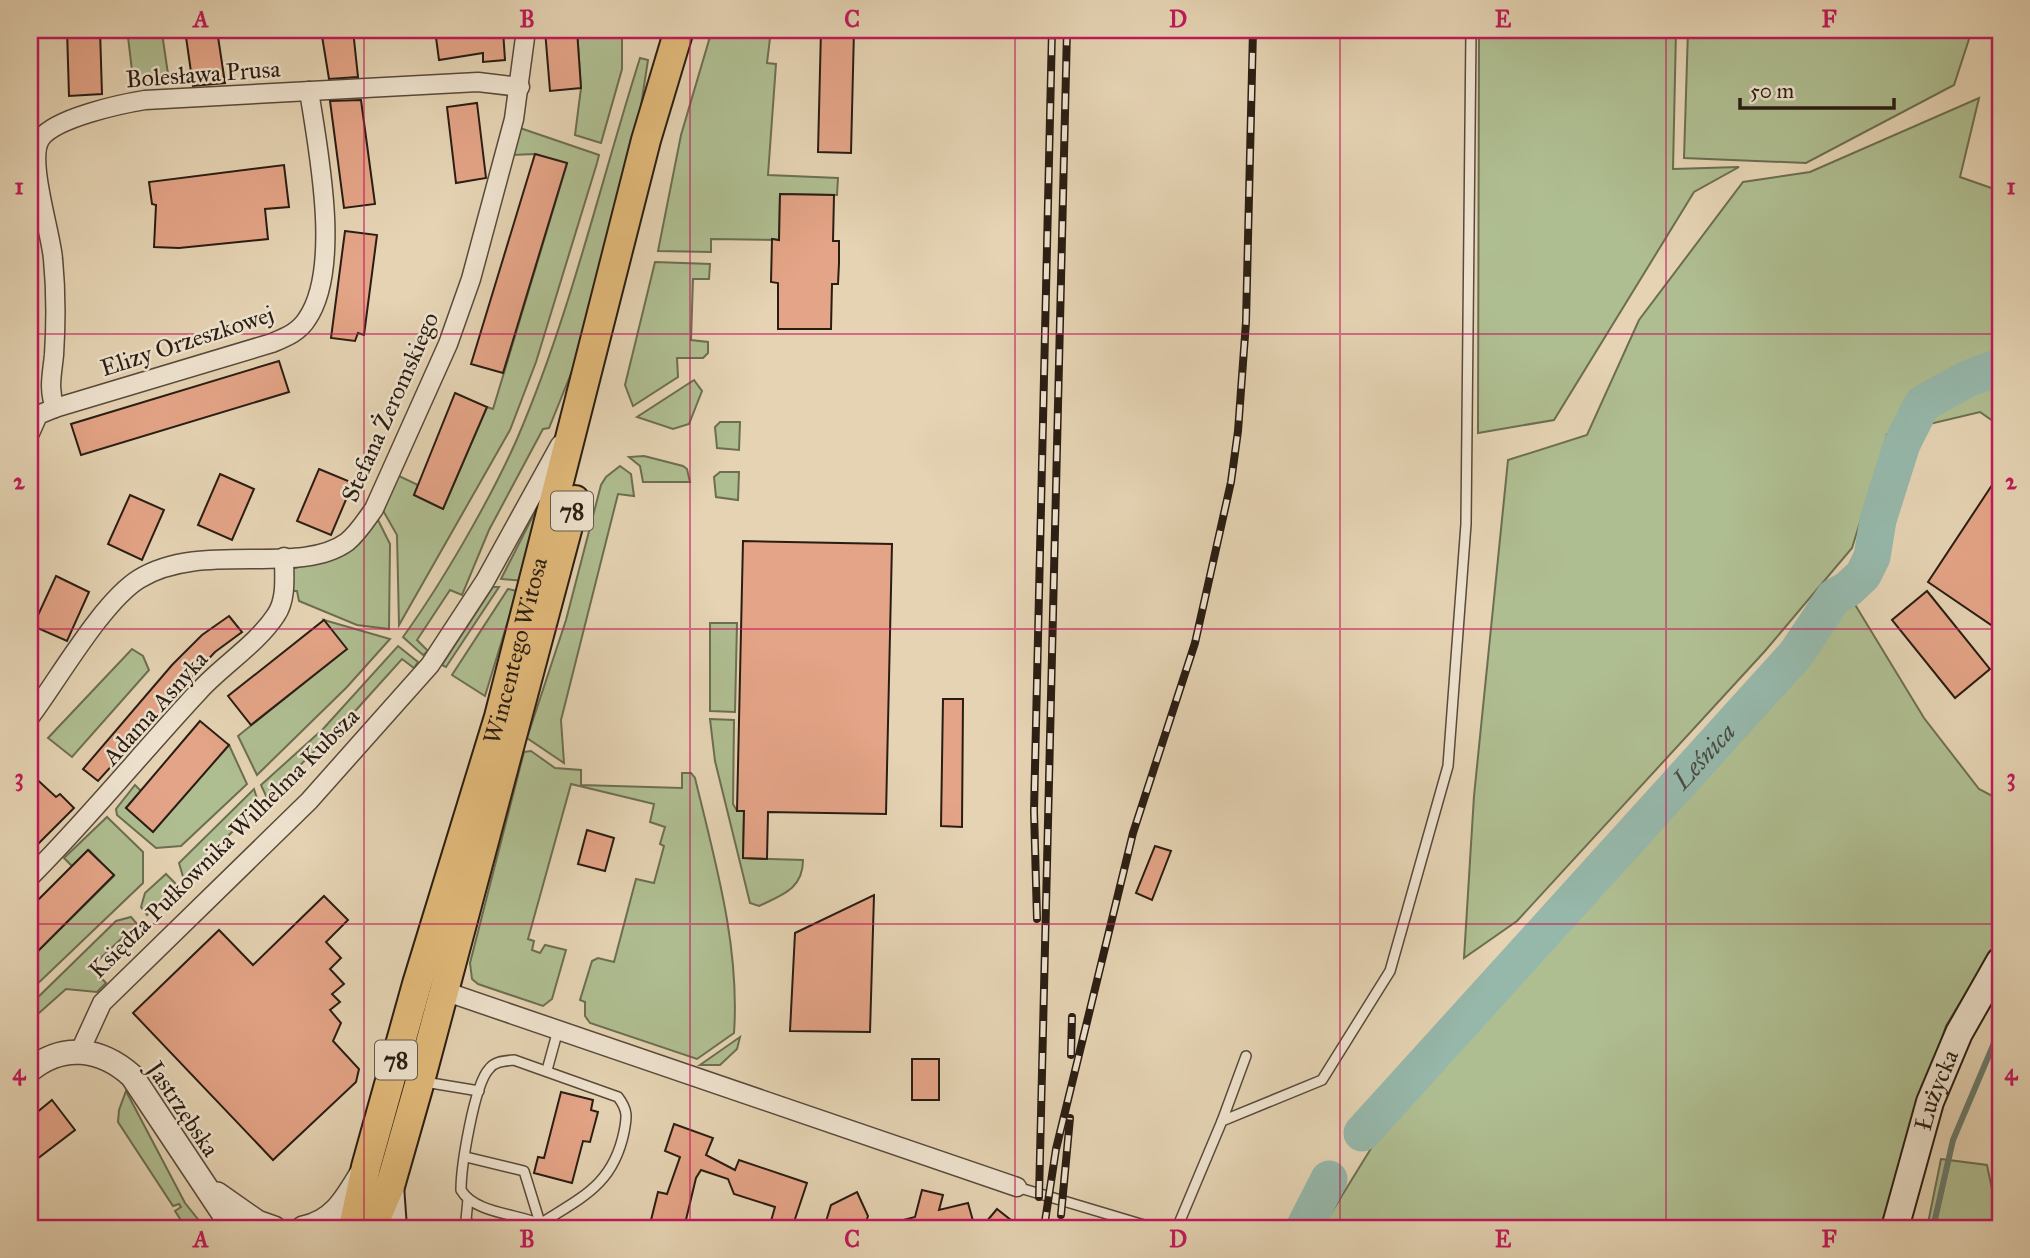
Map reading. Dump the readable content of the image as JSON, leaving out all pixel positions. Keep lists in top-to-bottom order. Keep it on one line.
{"streets":{"main road":["78","Wincentego Witosa","Łużycka"],"street":["Bolesława Prusa","Elizy Orzeszkowej","Stefana Żeromskiego","Adama Asnyka","Księdza Pułkownika Wilhelma Kubsza","Jastrzębska"]},"crossings":[["Bolesława Prusa","Elizy Orzeszkowej"],["Bolesława Prusa","Stefana Żeromskiego"],["Stefana Żeromskiego","Adama Asnyka"],["Wincentego Witosa","Księdza Pułkownika Wilhelma Kubsza"],["Księdza Pułkownika Wilhelma Kubsza","Jastrzębska"]],"water":["Leśnica"],"scale_bar":"50 m","grid":{"columns":["A","B","C","D","E","F"],"rows":["1","2","3","4"]}}
